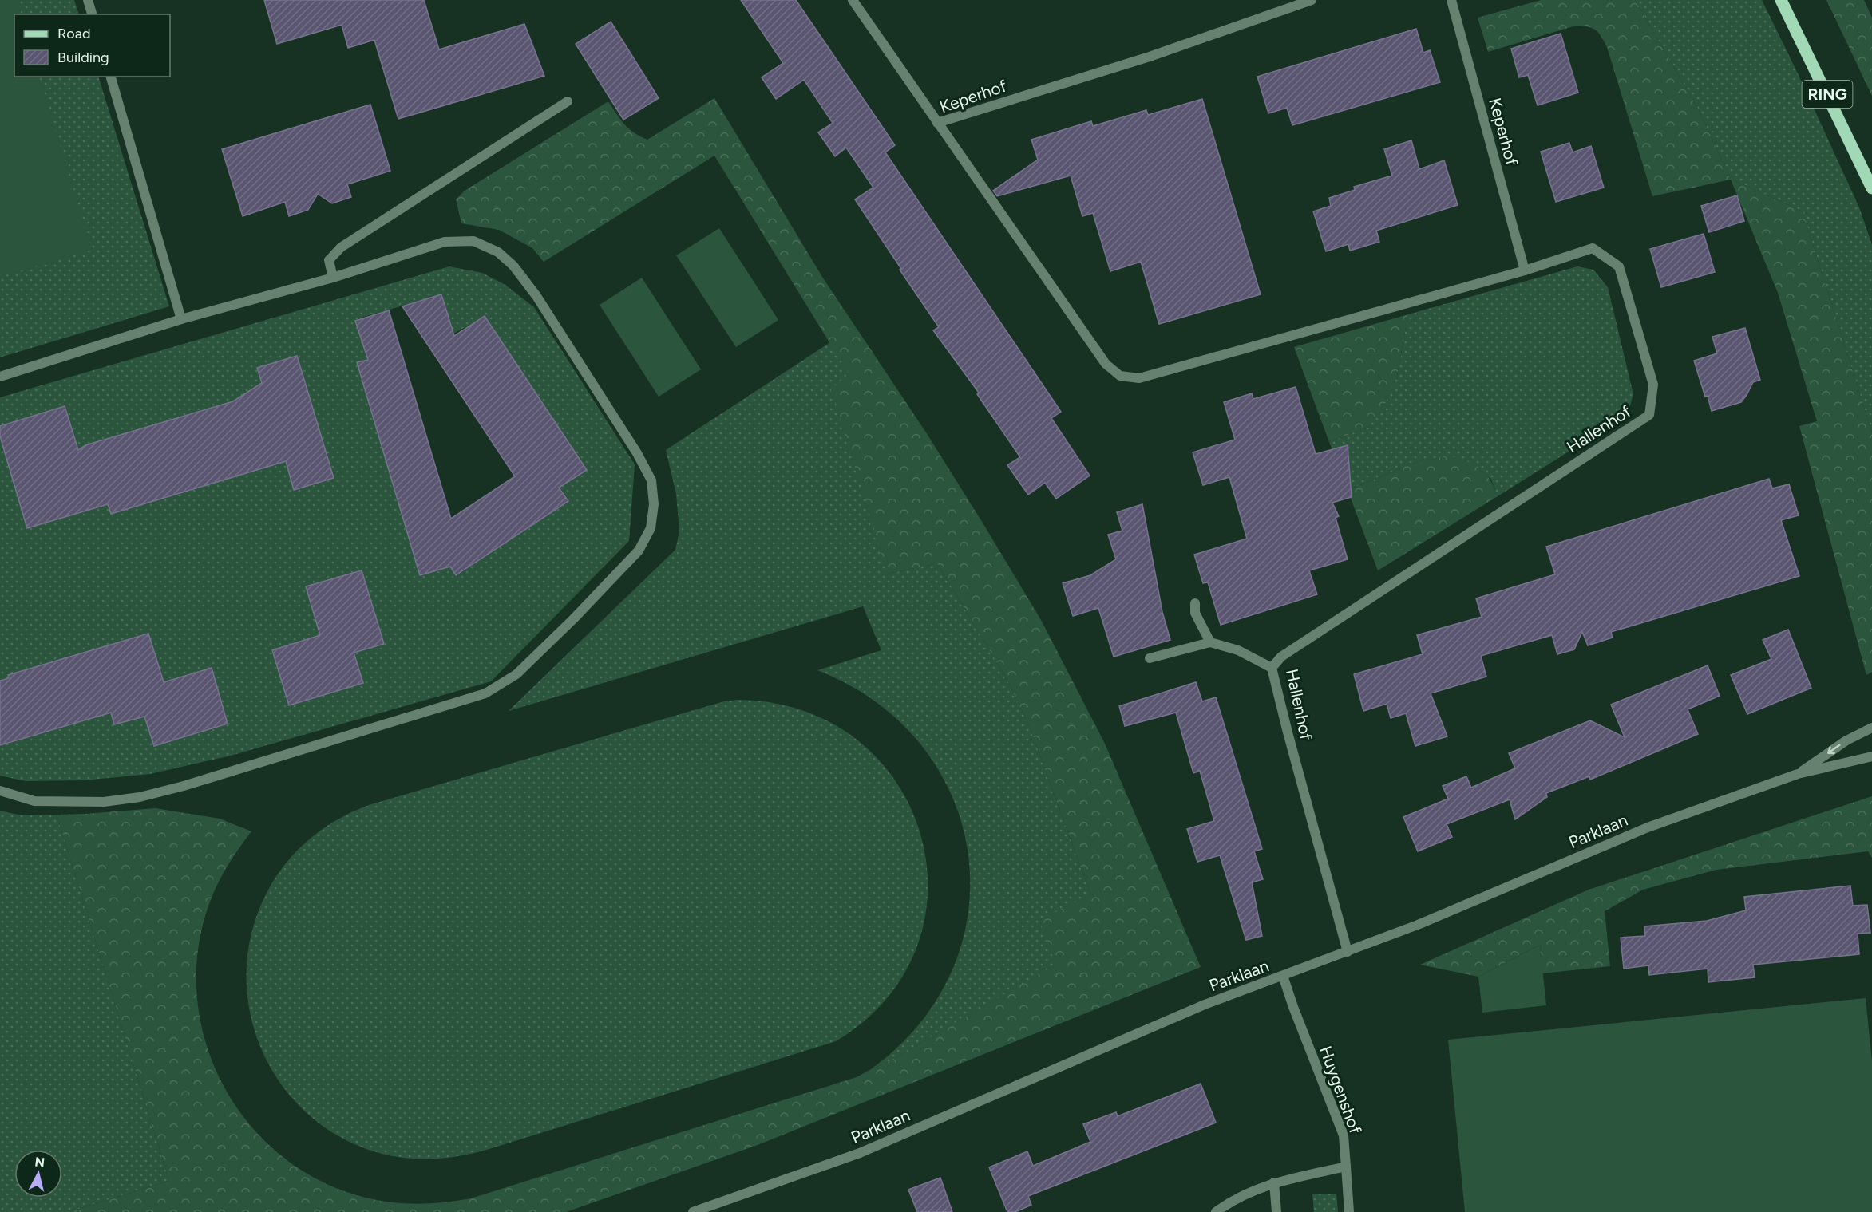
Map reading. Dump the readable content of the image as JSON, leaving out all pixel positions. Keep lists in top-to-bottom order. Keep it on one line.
{"streets":{"main road":["RING"],"street":["Keperhof","Hallenhof","Parklaan","Huygenshof"]},"crossings":[["Keperhof","Hallenhof"],["Hallenhof","Parklaan"],["Parklaan","Huygenshof"]],"legend":["Road","Building"],"north":"top"}
